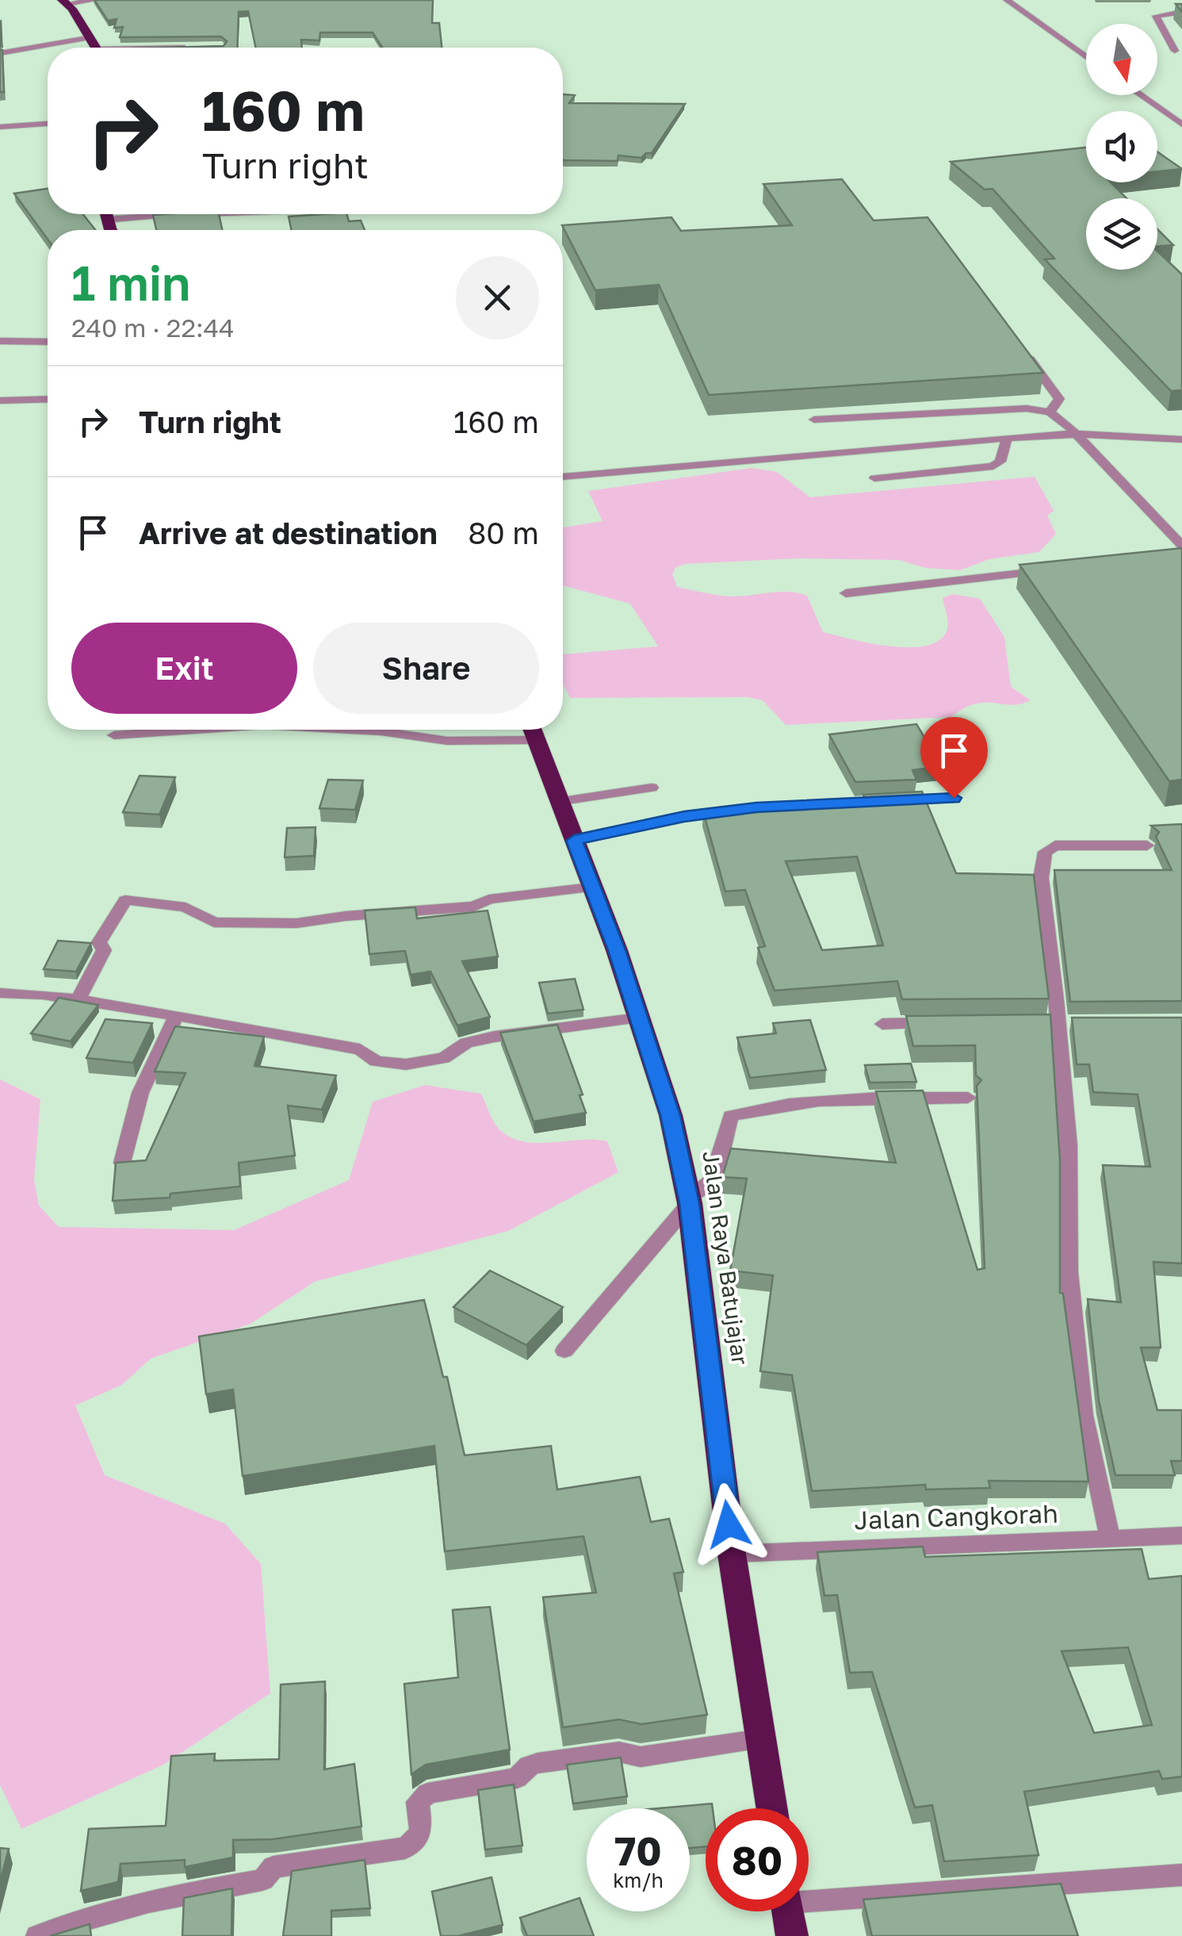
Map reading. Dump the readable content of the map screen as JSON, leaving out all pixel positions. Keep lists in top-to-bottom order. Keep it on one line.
{"streets":{"highway":["Jalan Raya Batujajar"],"street":["Jalan Cangkorah"]},"crossings":[["Jalan Raya Batujajar","Jalan Cangkorah"]],"north":"bottom","page":{"turn":["160 m","Turn right"],"heading":["1 min","240 m · 22:44"],"list":[{"name":"Turn right","value":"160 m"},{"name":"Arrive at destination","value":"80 m"}],"buttons":["Exit","Share"],"speed":"70 km/h","limit":"80"}}
